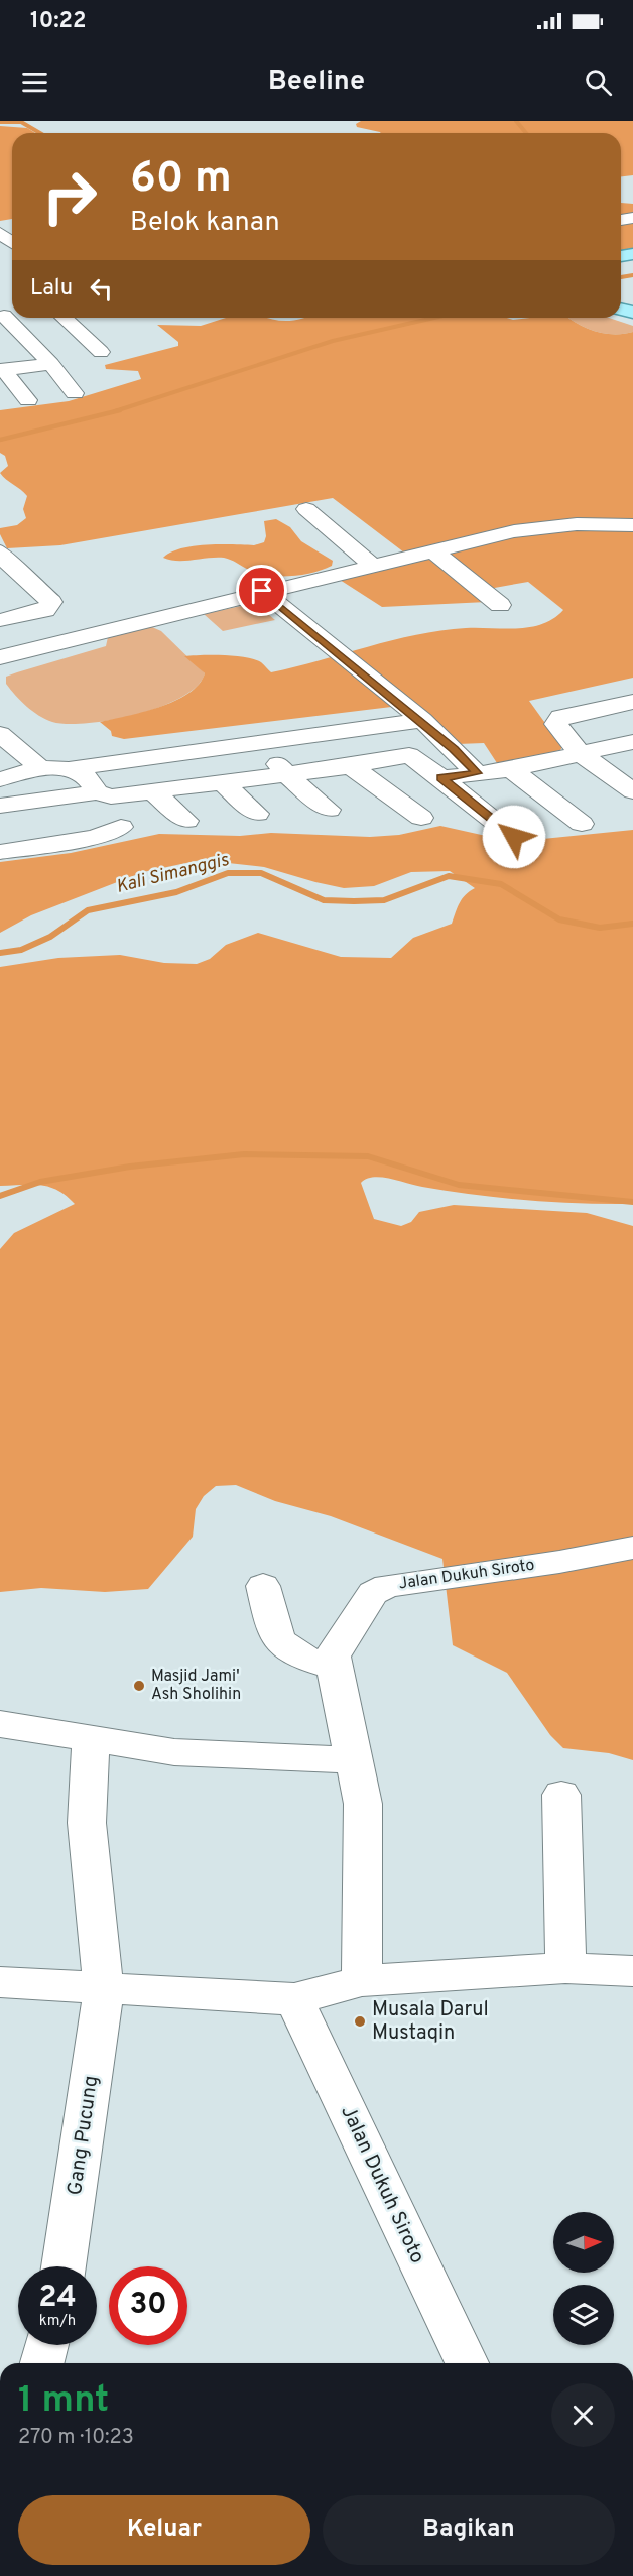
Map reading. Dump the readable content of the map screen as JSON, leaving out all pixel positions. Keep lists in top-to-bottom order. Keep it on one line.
{"streets":{"street":["Jalan Dukuh Siroto","Gang Pucung"]},"water":["Kali Simanggis"],"places":["Masjid Jami' Ash Sholihin","Musala Darul Mustaqin"],"north":"right","page":{"status":"10:22","header":"Beeline","turn":["60 m","Belok kanan"],"then":"Lalu","speed":"24 km/h","limit":"30","heading":["1 mnt","270 m · 10:23"],"buttons":["Keluar","Bagikan"]}}
